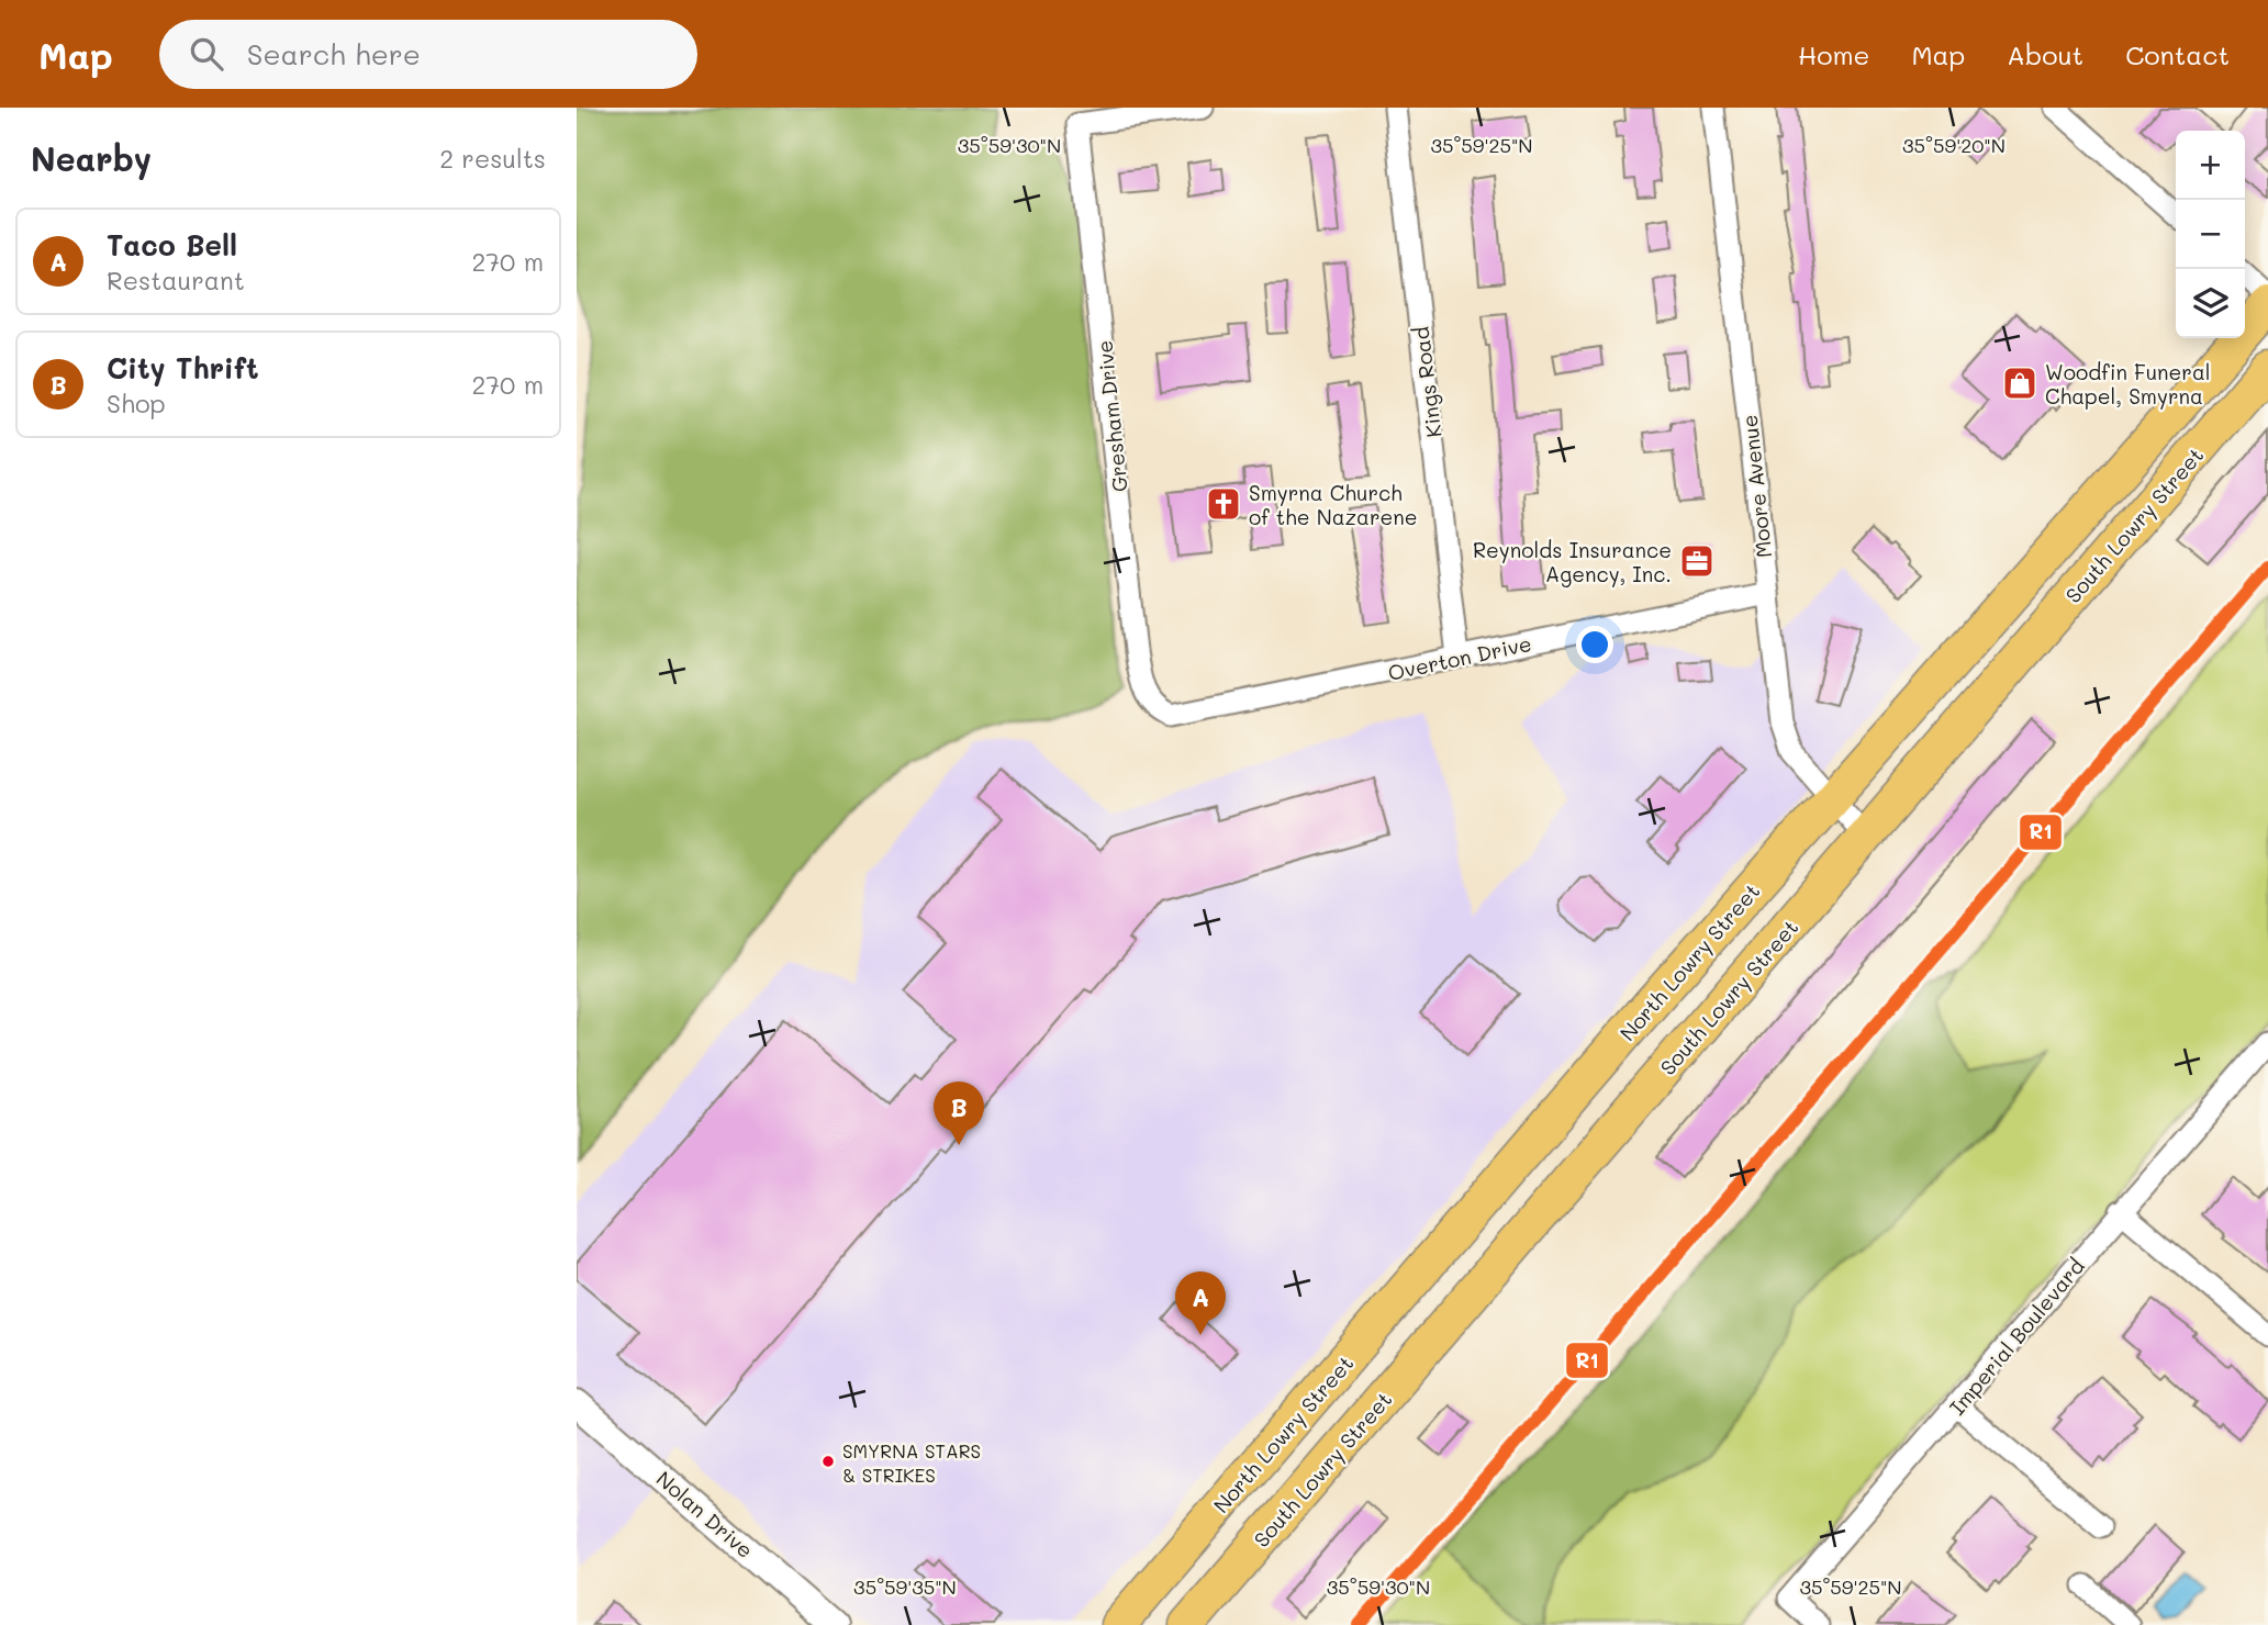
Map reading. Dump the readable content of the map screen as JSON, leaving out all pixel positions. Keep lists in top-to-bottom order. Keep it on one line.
{"streets":{"main road":["South Lowry Street","North Lowry Street"],"street":["Kings Road","Gresham Drive","Moore Avenue","Overton Drive","Imperial Boulevard","Nolan Drive"]},"crossings":[["Kings Road","Overton Drive"],["Gresham Drive","Overton Drive"],["Moore Avenue","South Lowry Street"],["Moore Avenue","Overton Drive"],["Moore Avenue","North Lowry Street"]],"places":{"shop":["Woodfin Funeral Chapel, Smyrna"],"church":["Smyrna Church of the Nazarene"],"office":["Reynolds Insurance Agency, Inc."],"other":["SMYRNA STARS & STRIKES"]},"lines":["transit line R1"],"page":{"header":"Map","search":"Search here","nav":["Home","Map","About","Contact"],"heading":["Nearby","2 results"],"map_buttons":["+","−"],"list":[{"mark":"A","name":"Taco Bell","note":"Restaurant","value":"270 m"},{"mark":"B","name":"City Thrift","note":"Shop","value":"270 m"}],"pins":["B","A"]},"coordinates":["35°59'20\"N","35°59'30\"N","35°59'25\"N","35°59'35\"N"]}
